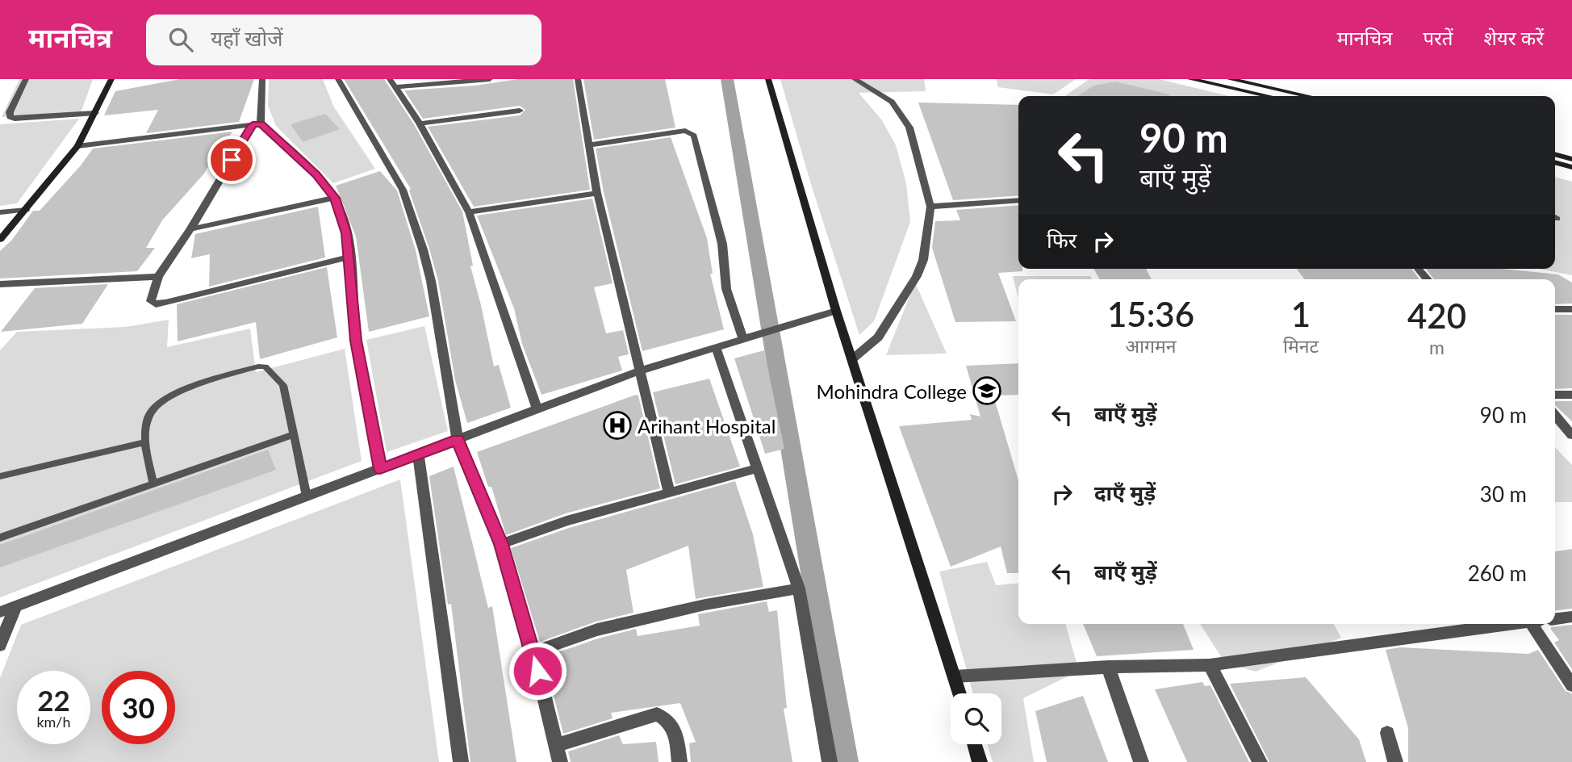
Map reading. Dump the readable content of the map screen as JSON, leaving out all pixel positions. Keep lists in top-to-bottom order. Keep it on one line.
{"places":{"school or university":["Mohindra College"],"hospital":["Arihant Hospital"]},"page":{"header":"मानचित्र","search":"यहाँ खोजें","nav":["मानचित्र","परतें","शेयर करें"],"turn":["90 m","बाएँ मुड़ें"],"then":"फिर","eta":["15:36","आगमन","1","मिनट","420","m"],"list":[{"name":"बाएँ मुड़ें","value":"90 m"},{"name":"दाएँ मुड़ें","value":"30 m"},{"name":"बाएँ मुड़ें","value":"260 m"}],"speed":"22 km/h","limit":"30"}}
